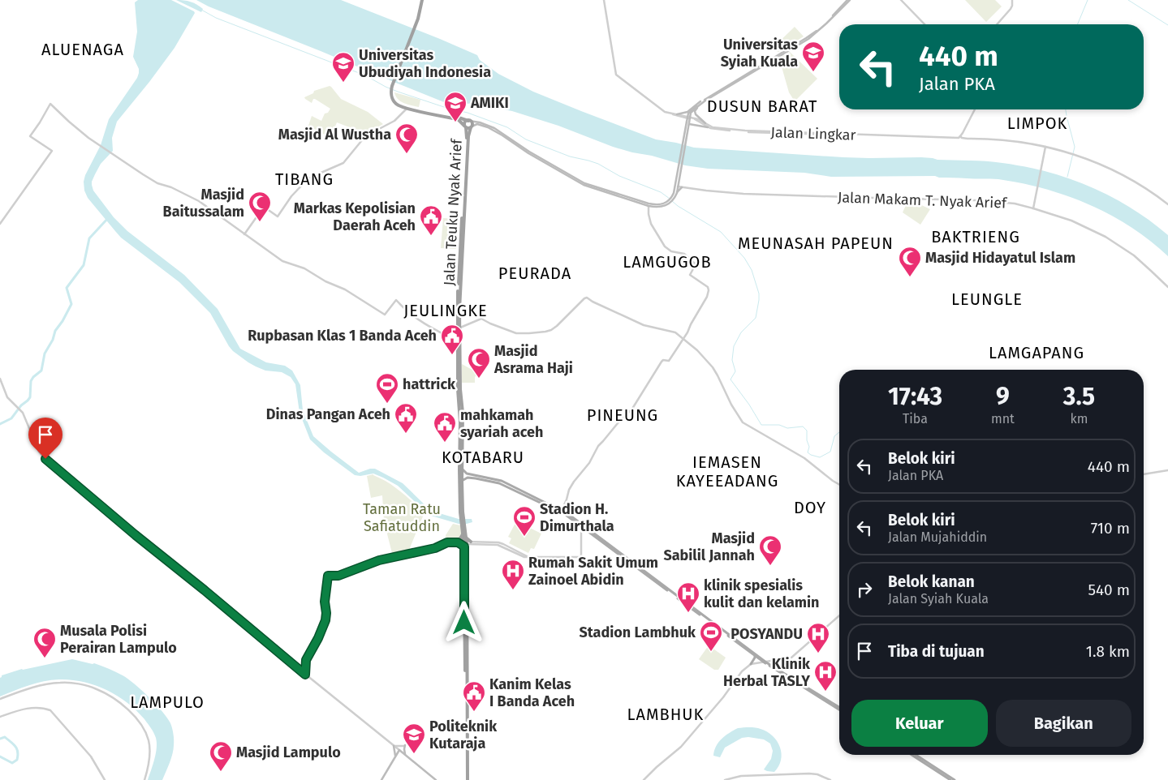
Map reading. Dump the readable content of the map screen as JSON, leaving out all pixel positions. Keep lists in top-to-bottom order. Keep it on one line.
{"streets":{"highway":["Jalan Teuku Nyak Arief"],"street":["Jalan Lingkar","Jalan Makam T. Nyak Arief"]},"districts":["ALUENAGA","DUSUN BARAT","LIMPOK","TIBANG","BAKTRIENG","MEUNASAH PAPEUN","LAMGUGOB","PEURADA","LEUNGLE","JEULINGKE","LAMGAPANG","PINEUNG","KOTABARU","IEMASEN KAYEEADANG","DOY","LAMPULO","LAMBHUK"],"parks":["Taman Ratu Safiatuddin"],"places":{"school or university":["Universitas Syiah Kuala","Universitas Ubudiyah Indonesia","AMIKI","Politeknik Kutaraja"],"mosque":["Masjid Al Wustha","Masjid Baitussalam","Masjid Hidayatul Islam","Masjid Asrama Haji","Masjid Sabilil Jannah","Musala Polisi Perairan Lampulo","Masjid Lampulo"],"public building":["Markas Kepolisian Daerah Aceh","Rupbasan Klas 1 Banda Aceh","Dinas Pangan Aceh","mahkamah syariah aceh","Kanim Kelas I Banda Aceh"],"sports":["hattrick","Stadion H. Dimurthala","Stadion Lambhuk"],"hospital":["Rumah Sakit Umum Zainoel Abidin","klinik spesialis kulit dan kelamin","POSYANDU","Klinik Herbal TASLY"]},"page":{"turn":["440 m","Jalan PKA"],"eta":["17:43","Tiba","9","mnt","3.5","km"],"list":[{"name":"Belok kiri","note":"Jalan PKA","value":"440 m"},{"name":"Belok kiri","note":"Jalan Mujahiddin","value":"710 m"},{"name":"Belok kanan","note":"Jalan Syiah Kuala","value":"540 m"},{"name":"Tiba di tujuan","value":"1.8 km"}],"buttons":["Keluar","Bagikan"]}}
